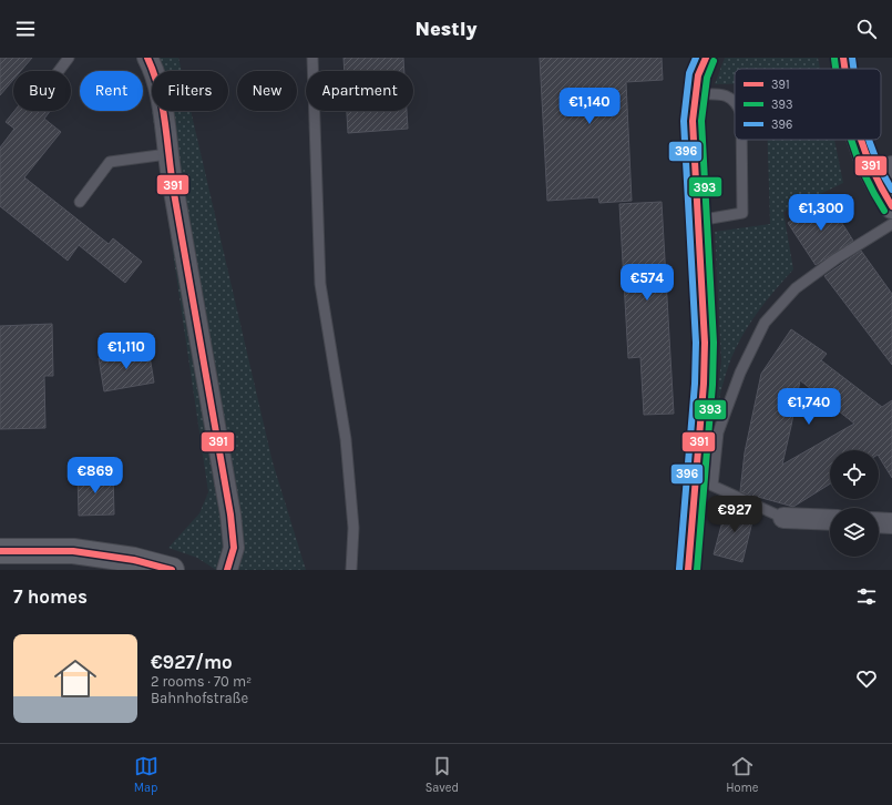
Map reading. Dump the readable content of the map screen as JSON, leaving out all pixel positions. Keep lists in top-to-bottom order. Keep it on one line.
{"lines":["transit line 391","transit line 396","transit line 393"],"legend":["391","393","396"],"page":{"header":"Nestly","chip":["Buy","Rent","Filters","New","Apartment"],"price":["€1,140","€1,300","€574","€1,110","€1,740","€869","€927"],"heading":"7 homes","list":[{"name":"€927/mo","note":"2 rooms · 70 m² · Bahnhofstraße"}],"tabs":["Map","Saved","Home"]}}
